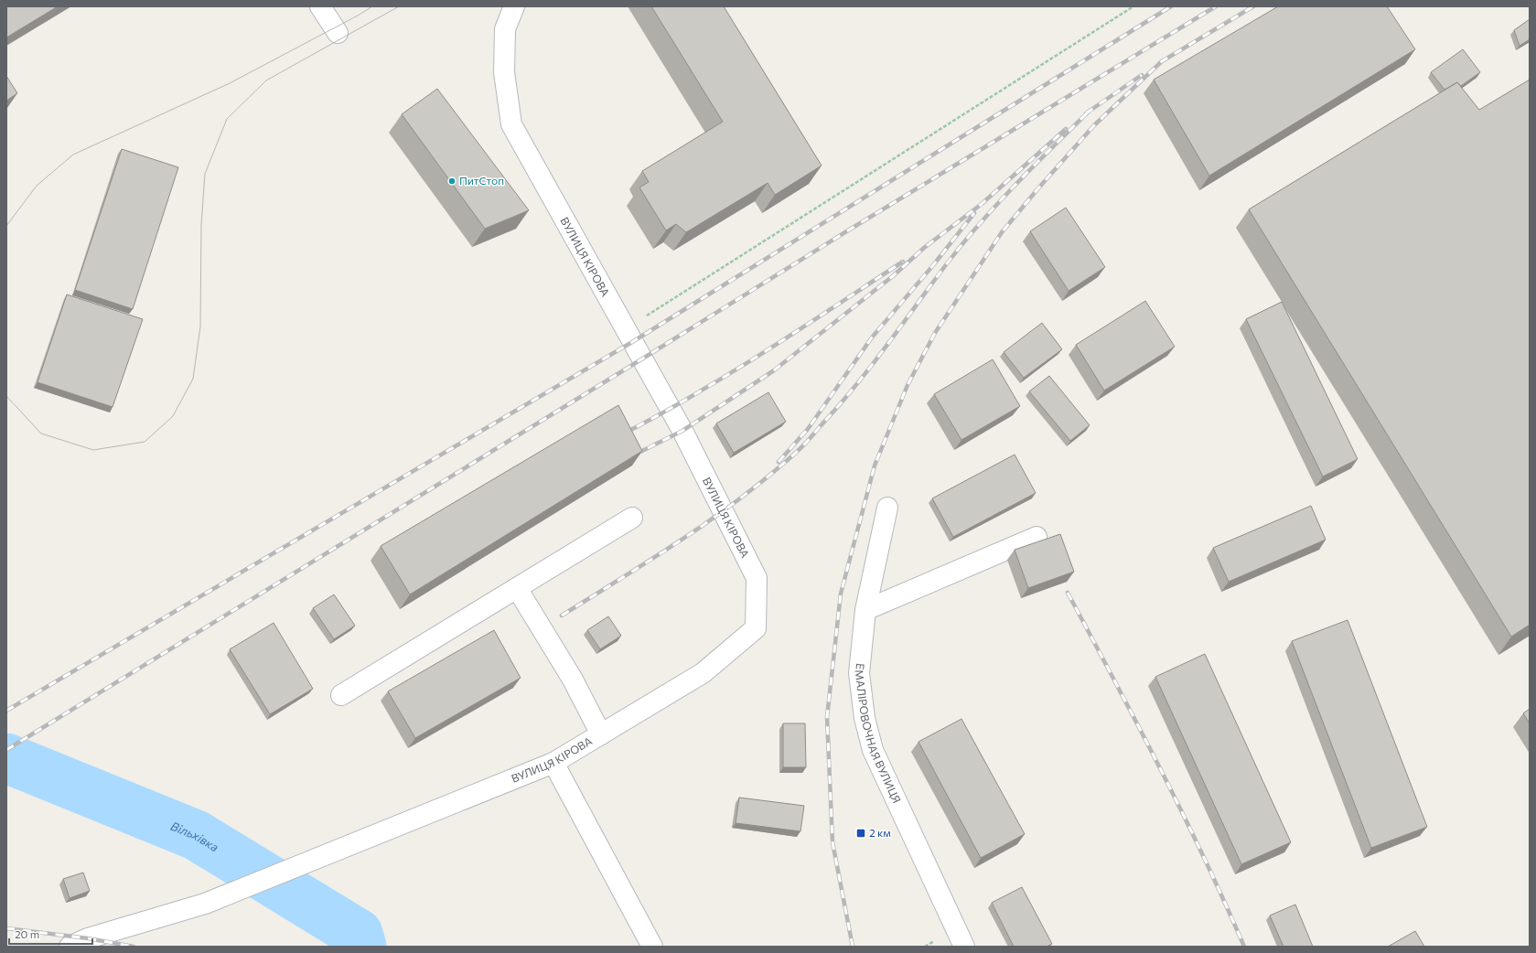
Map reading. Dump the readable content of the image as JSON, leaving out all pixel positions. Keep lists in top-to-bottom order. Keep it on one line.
{"streets":{"street":["ВУЛИЦЯ КІРОВА","ЕМАЛІРОВОЧНАЯ ВУЛИЦЯ"]},"water":["Вільхівка"],"places":{"other":["ПитСтоп"],"transit":["2 км"]},"scale_bar":"20 m"}
